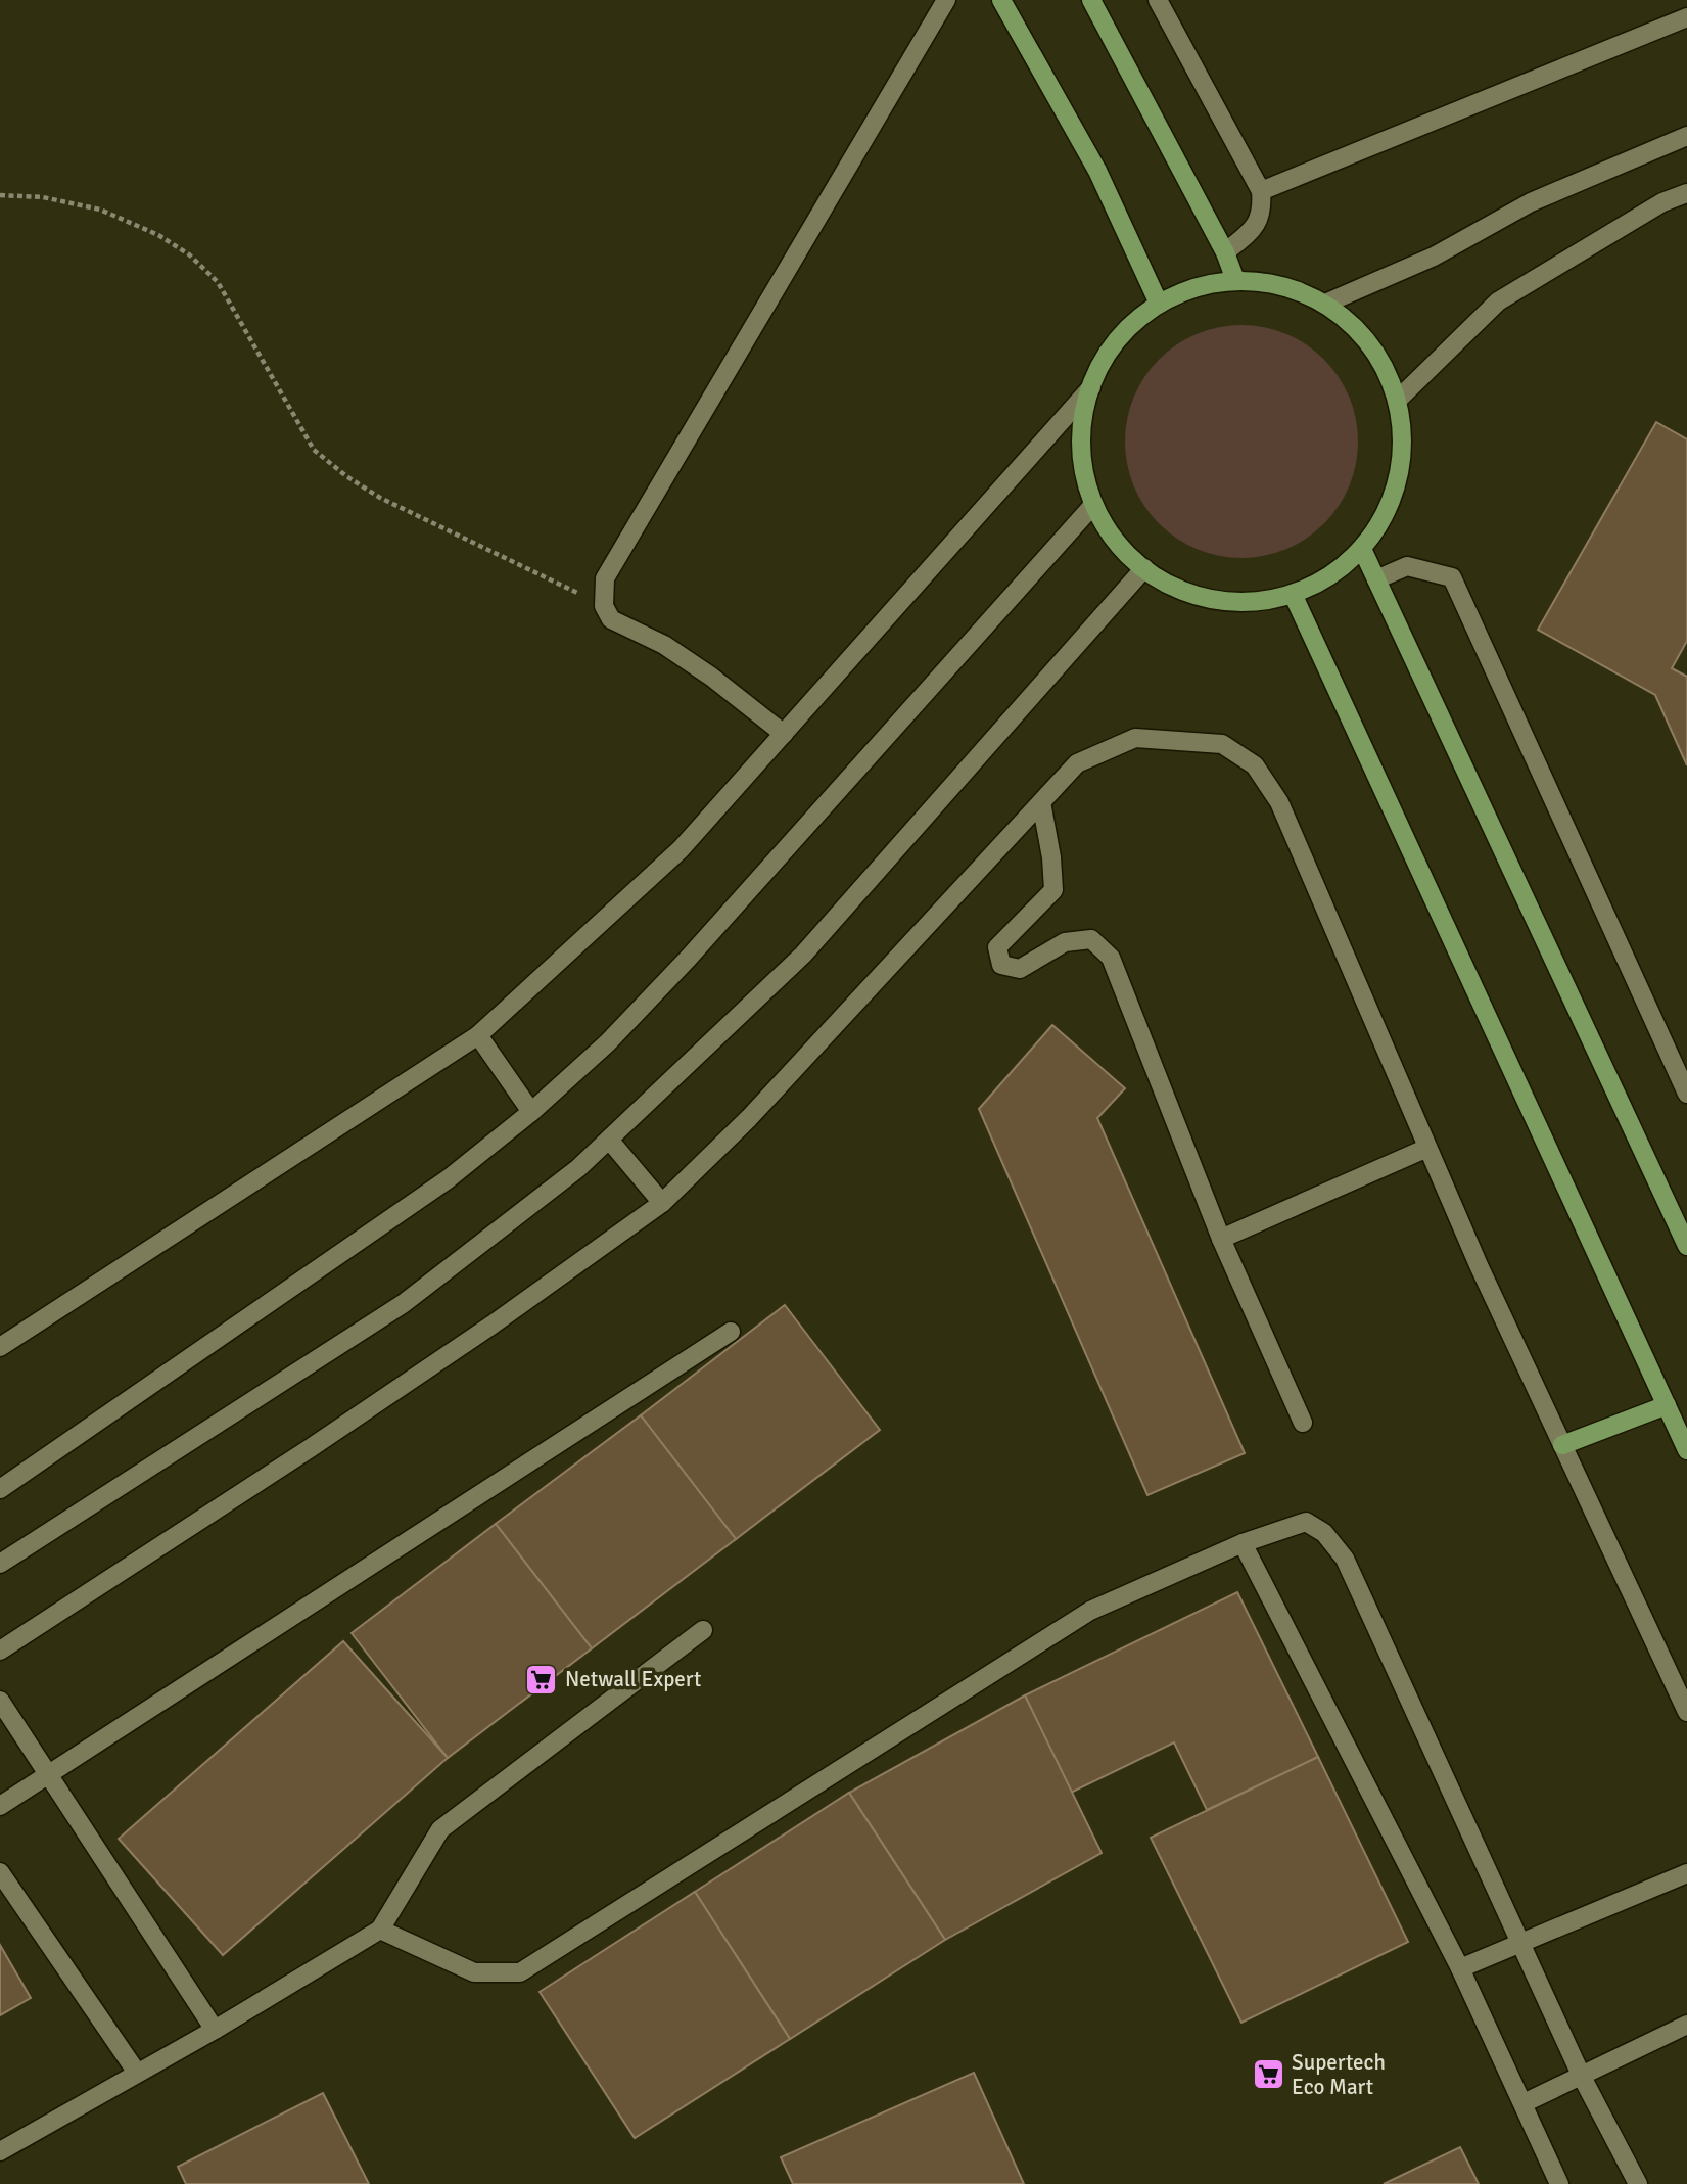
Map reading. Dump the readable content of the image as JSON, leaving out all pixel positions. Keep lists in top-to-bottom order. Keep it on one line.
{"places":{"supermarket":["Netwall Expert","Supertech Eco Mart"]}}
